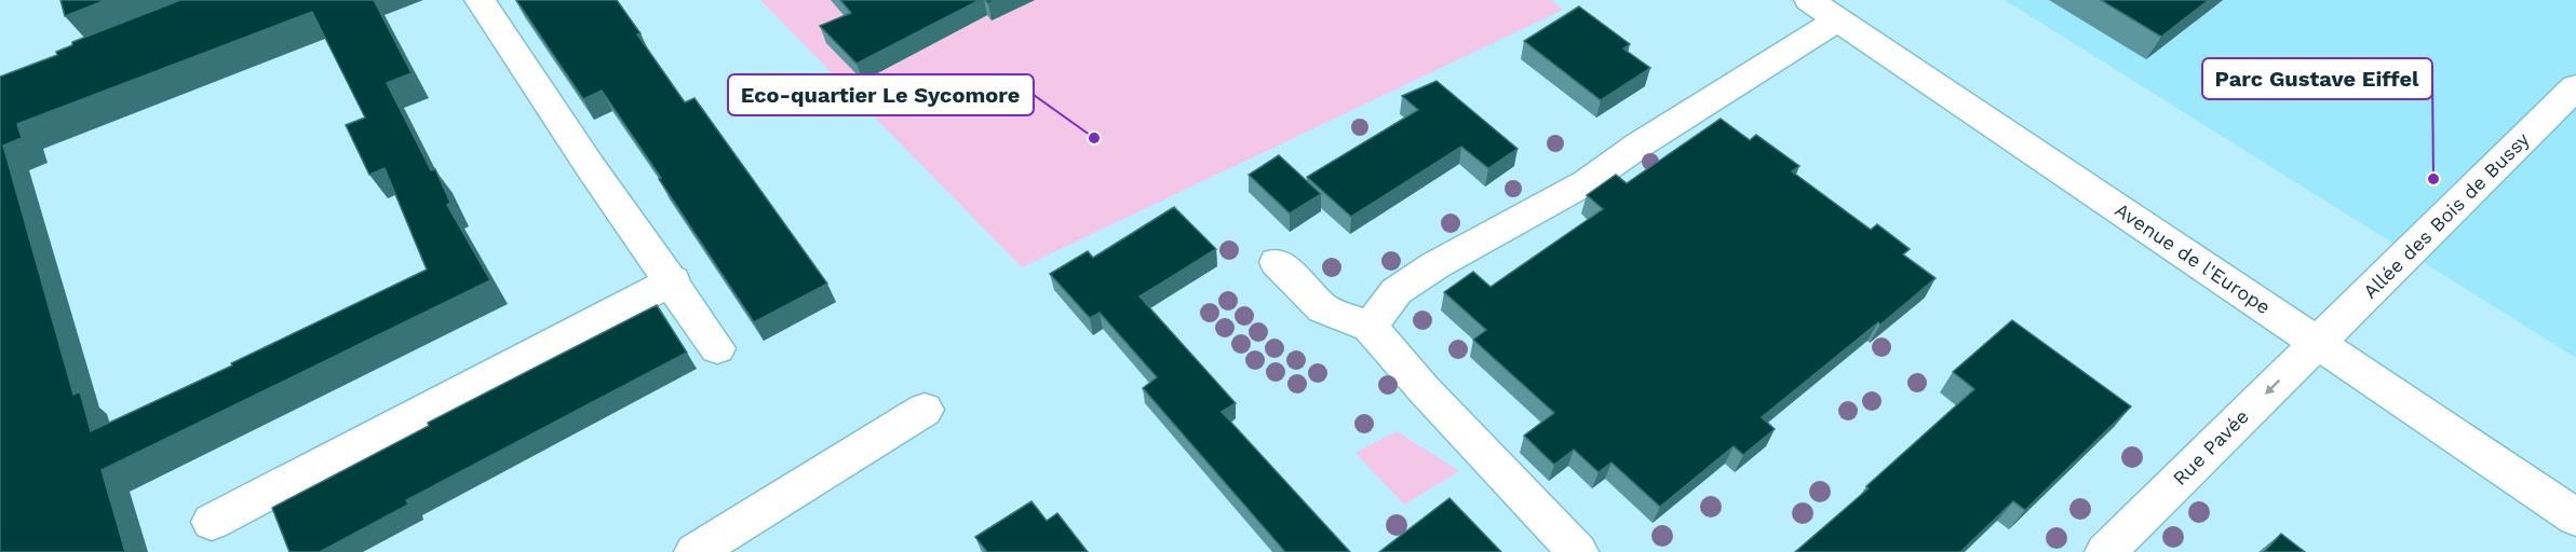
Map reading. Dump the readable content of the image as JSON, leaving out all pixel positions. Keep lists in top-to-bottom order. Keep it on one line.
{"streets":{"street":["Allée des Bois de Bussy","Avenue de l'Europe","Rue Pavée"]},"crossings":[["Allée des Bois de Bussy","Avenue de l'Europe"],["Allée des Bois de Bussy","Rue Pavée"],["Avenue de l'Europe","Rue Pavée"]],"one_way":["Rue Pavée"],"places":["Eco-quartier Le Sycomore","Parc Gustave Eiffel"]}
